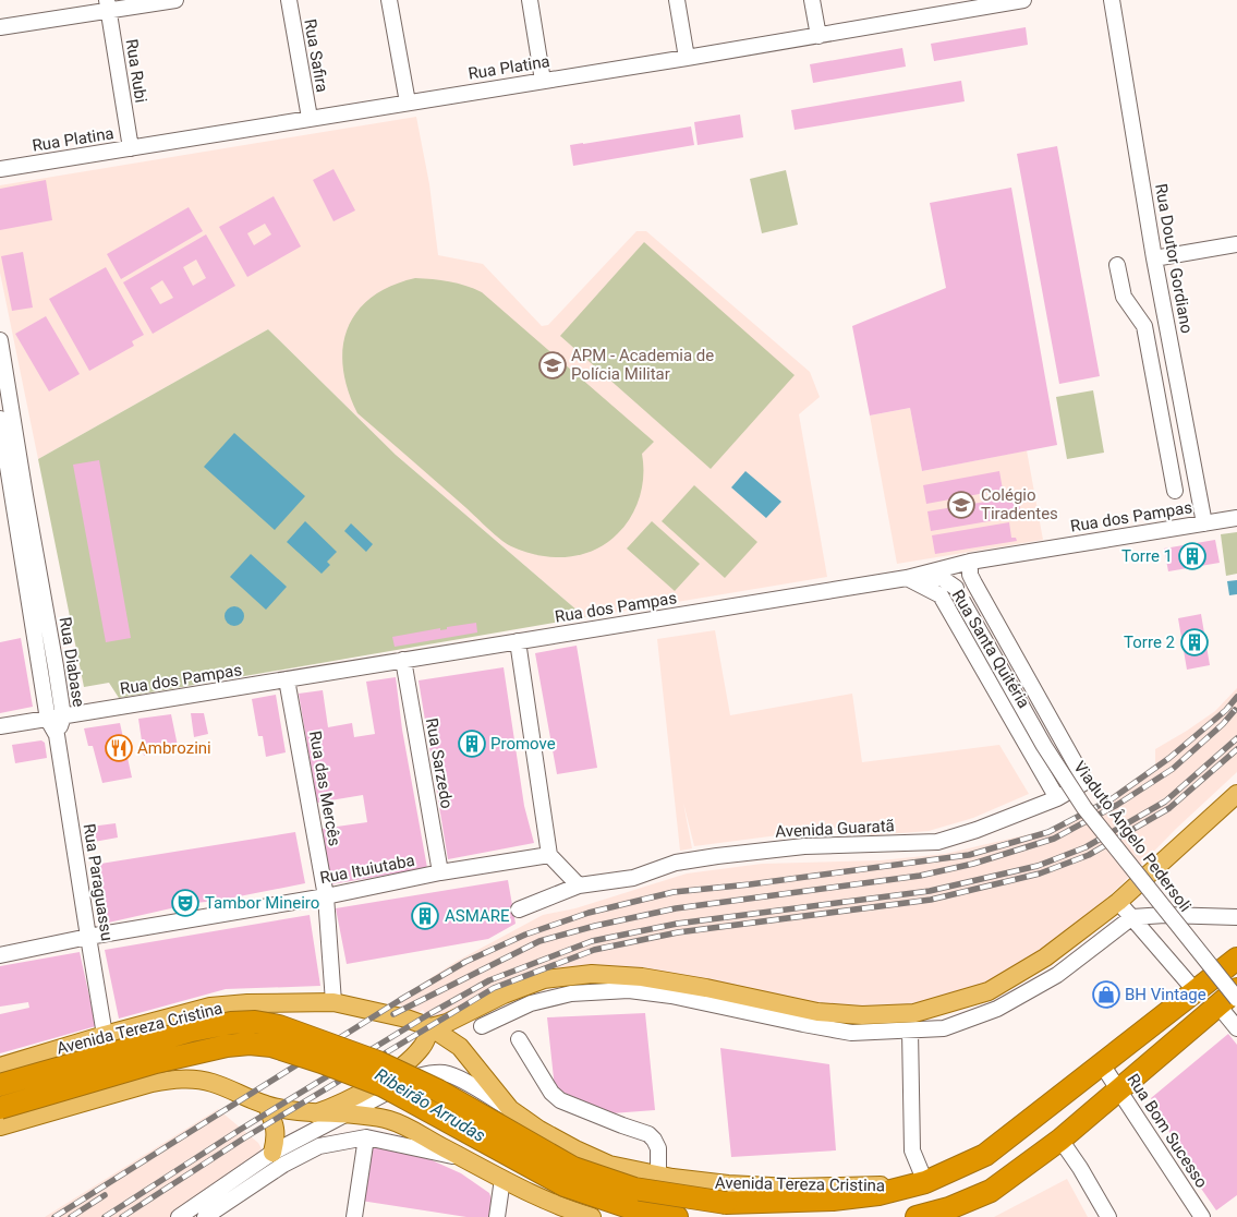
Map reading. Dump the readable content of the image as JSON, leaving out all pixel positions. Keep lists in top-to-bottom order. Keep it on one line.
{"streets":{"highway":["Avenida Tereza Cristina"],"street":["Rua Safira","Rua Platina","Rua Rubi","Rua Doutor Gordiano","Rua dos Pampas","Rua Santa Quitéria","Rua Diabase","Rua Sarzedo","Rua das Mercês","Avenida Guaratã","Viaduto Ângelo Pedersoli","Rua Ituiutaba","Rua Paraguassu","Rua Bom Sucesso"]},"crossings":[["Rua Safira","Rua Platina"],["Rua Platina","Rua Rubi"],["Rua Doutor Gordiano","Rua dos Pampas"],["Rua dos Pampas","Rua Santa Quitéria"],["Rua dos Pampas","Rua Diabase"],["Rua dos Pampas","Rua Sarzedo"],["Rua dos Pampas","Rua das Mercês"],["Rua Santa Quitéria","Avenida Guaratã"],["Rua Santa Quitéria","Viaduto Ângelo Pedersoli"],["Rua Diabase","Rua Paraguassu"],["Rua Sarzedo","Rua Ituiutaba"],["Rua das Mercês","Rua Ituiutaba"],["Rua das Mercês","Avenida Tereza Cristina"],["Rua Ituiutaba","Rua Paraguassu"],["Rua Paraguassu","Avenida Tereza Cristina"],["Avenida Tereza Cristina","Rua Bom Sucesso"]],"water":["Ribeirão Arrudas"],"places":{"school or university":["APM - Academia de Polícia Militar","Colégio Tiradentes"],"building":["Torre 1","Torre 2","Promove","ASMARE"],"restaurant":["Ambrozini"],"theatre":["Tambor Mineiro"],"shop":["BH Vintage"]}}
